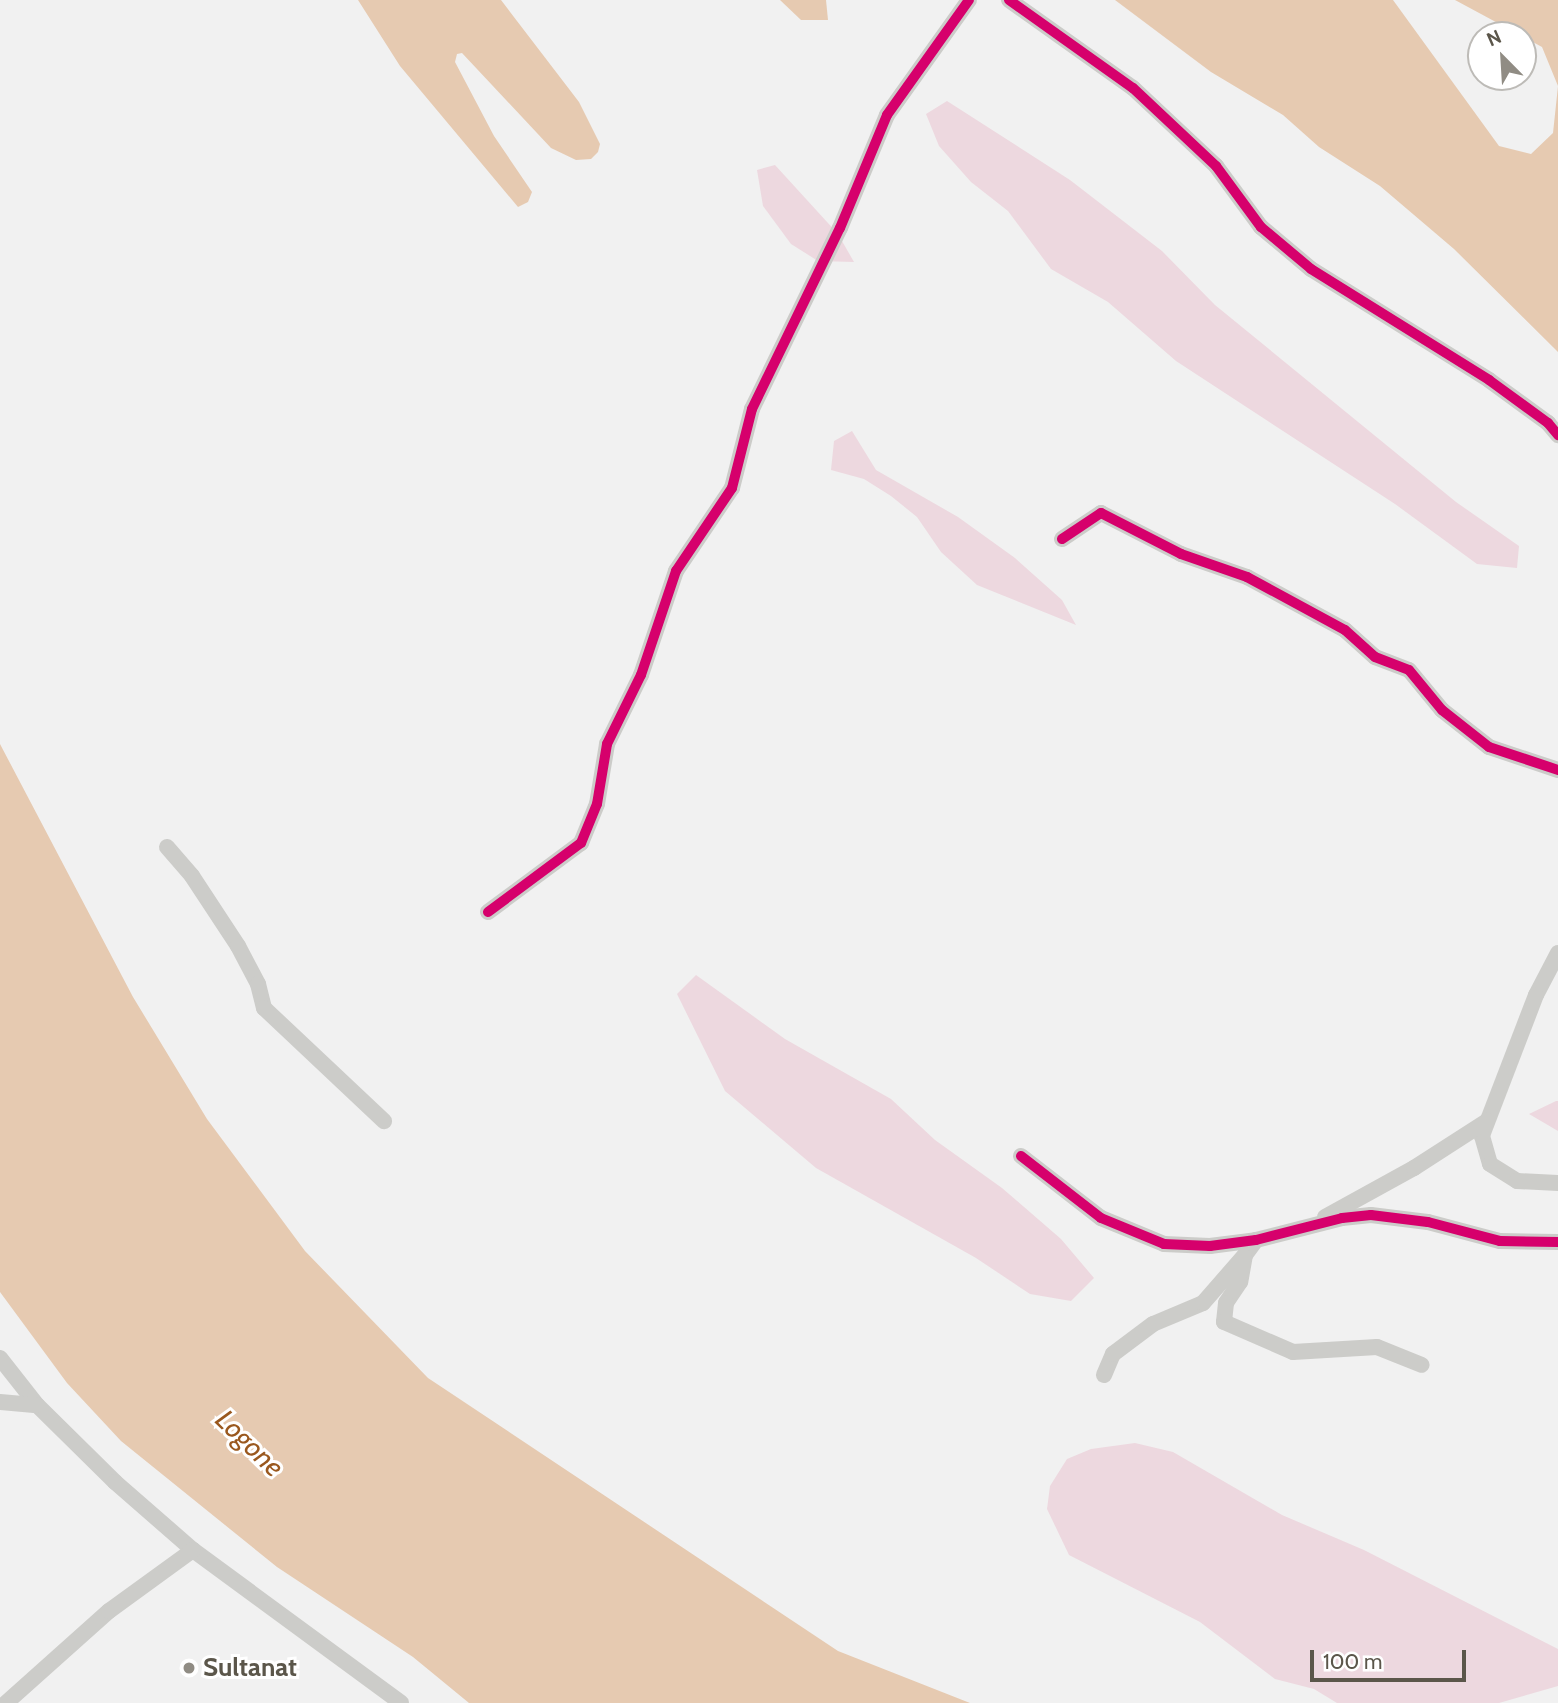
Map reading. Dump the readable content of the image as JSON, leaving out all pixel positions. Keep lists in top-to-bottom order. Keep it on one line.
{"water":["Logone"],"places":["Sultanat"],"scale_bar":"100 m","north":"top left"}
